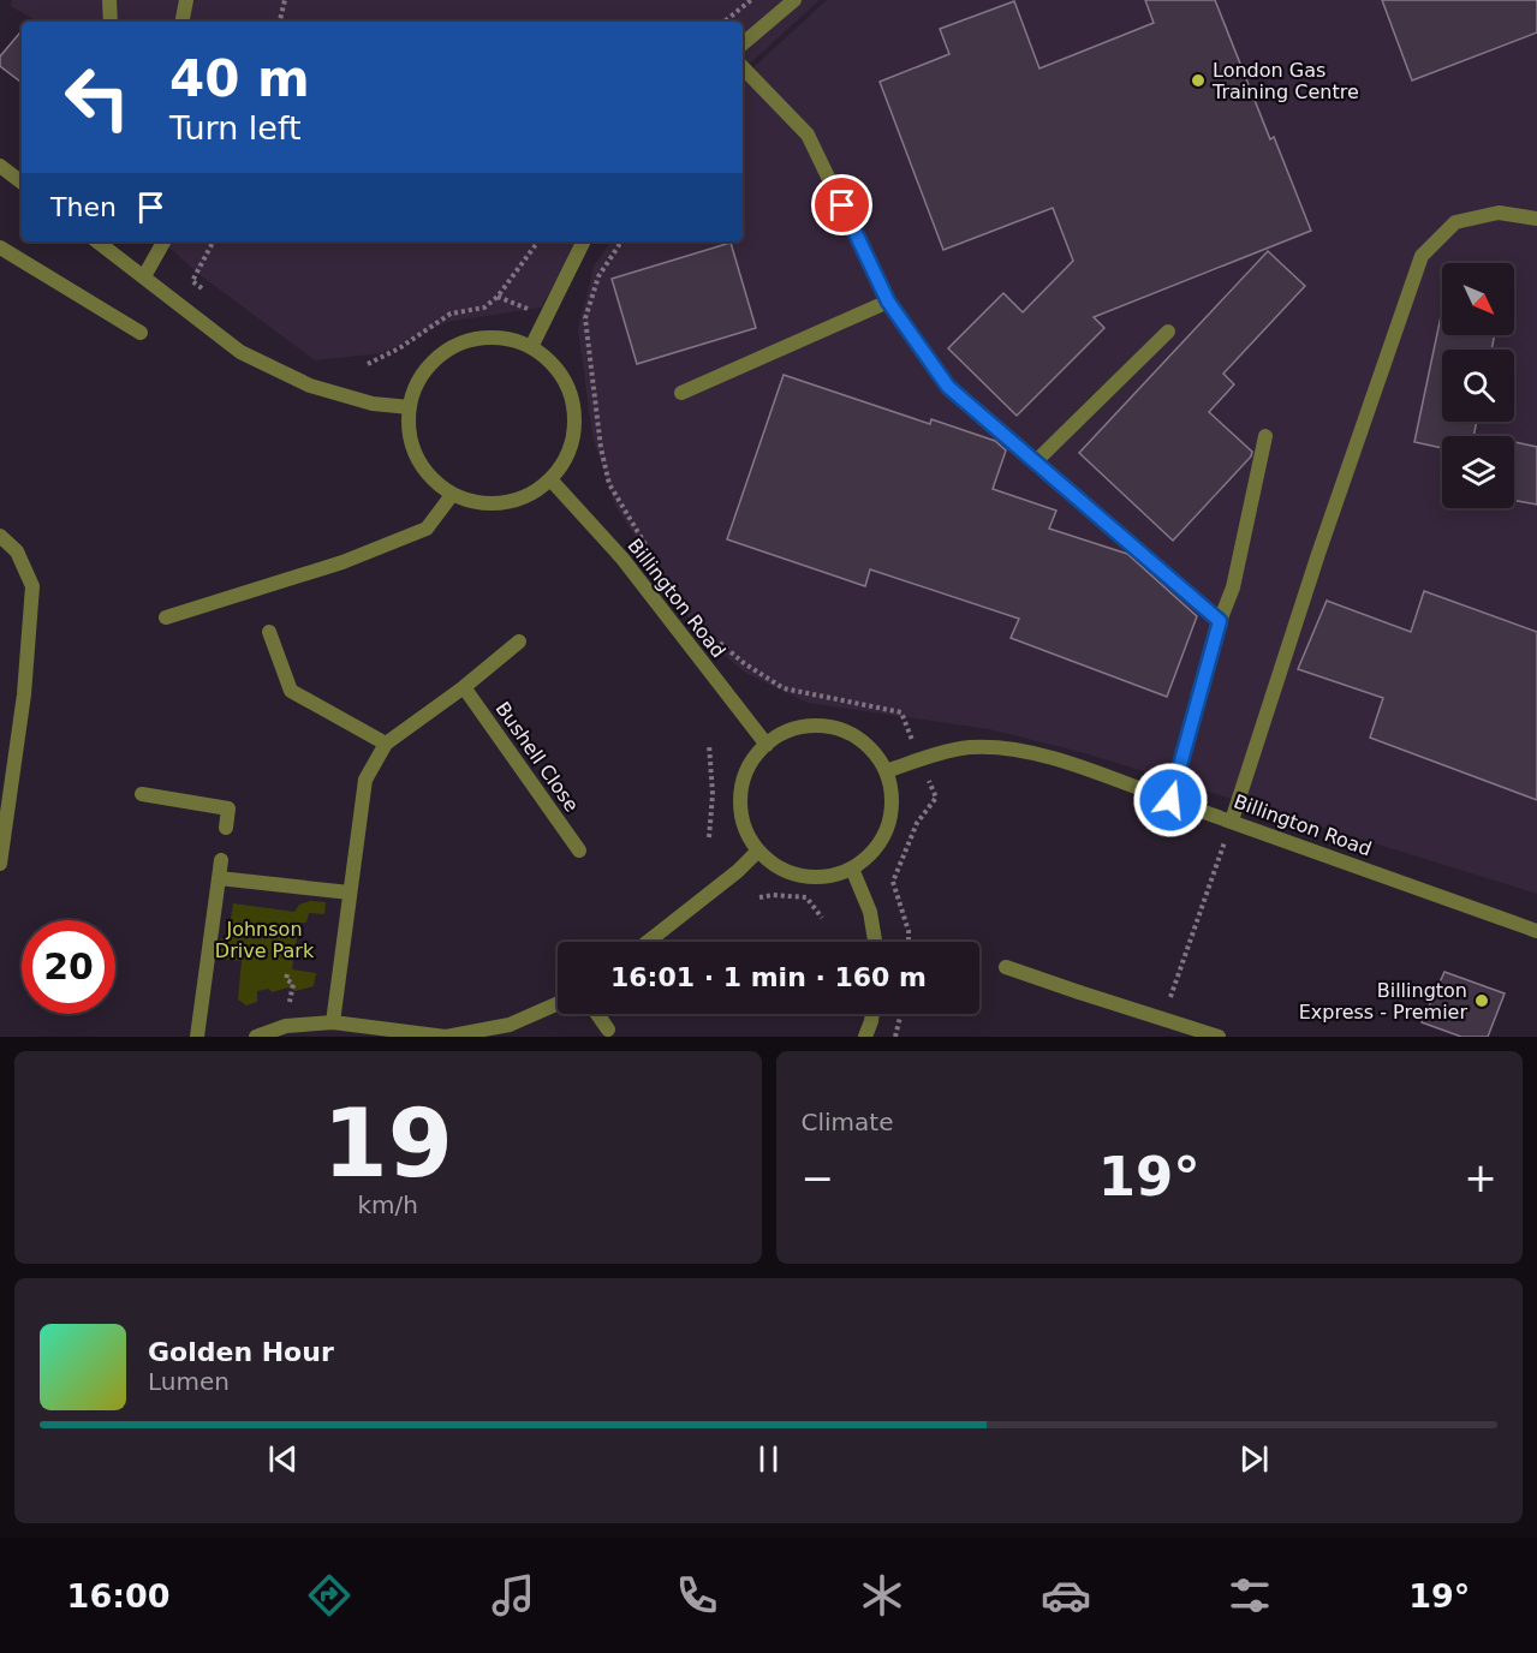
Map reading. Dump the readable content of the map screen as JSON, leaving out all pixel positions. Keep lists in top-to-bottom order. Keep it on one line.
{"streets":{"street":["Billington Road","Bushell Close"]},"parks":["Johnson Drive Park"],"places":["London Gas Training Centre","Billington Express - Premier"],"north":"bottom right","page":{"turn":["40 m","Turn left"],"then":"Then","limit":"20","trip":"16:01 · 1 min · 160 m","tile":[["19","km/h"],"Climate"],"heat":["−","19°","+"],"song":["Golden Hour","Lumen"],"tabs":["16:00","19°"]}}
